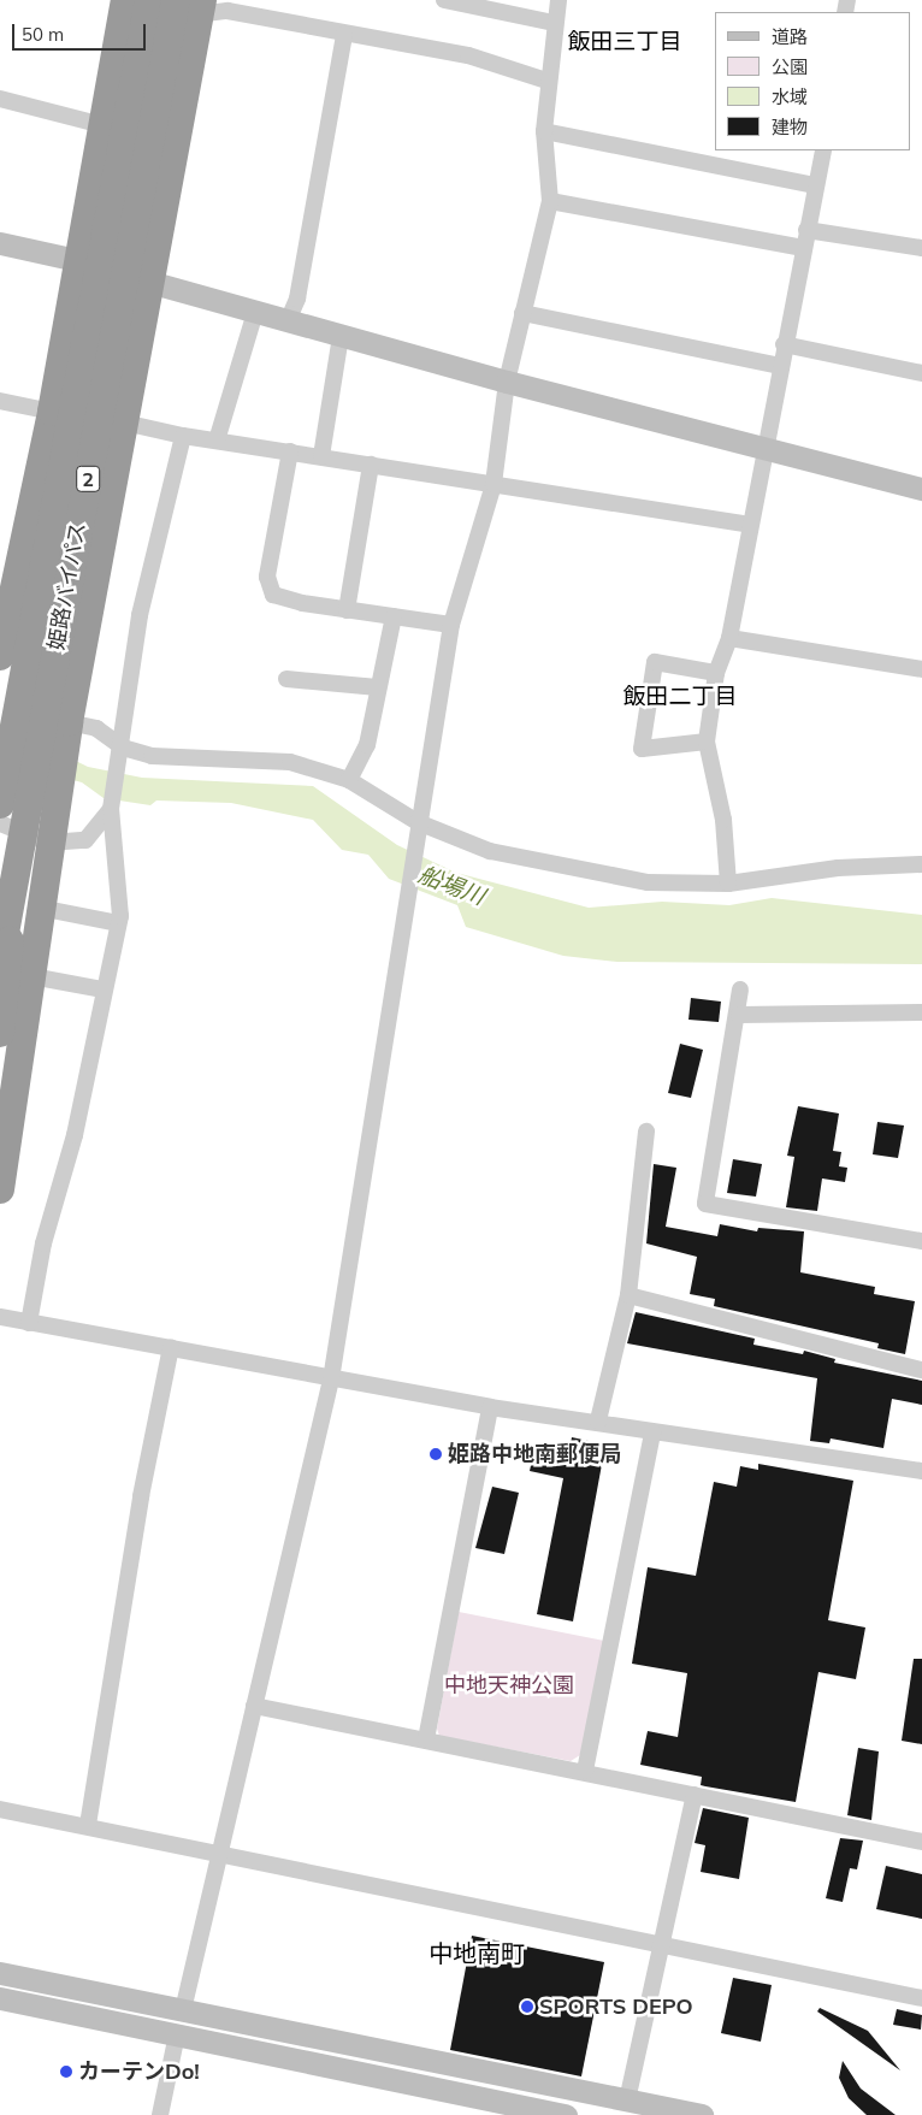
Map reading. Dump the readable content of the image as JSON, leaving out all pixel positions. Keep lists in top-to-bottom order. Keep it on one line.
{"streets":{"highway":["2","姫路バイパス"]},"districts":["飯田三丁目","飯田二丁目","中地南町"],"water":["船場川"],"parks":["中地天神公園"],"places":["姫路中地南郵便局","SPORTS DEPO","カーテンDo!"],"legend":["道路","公園","水域","建物"],"scale_bar":"50 m"}
